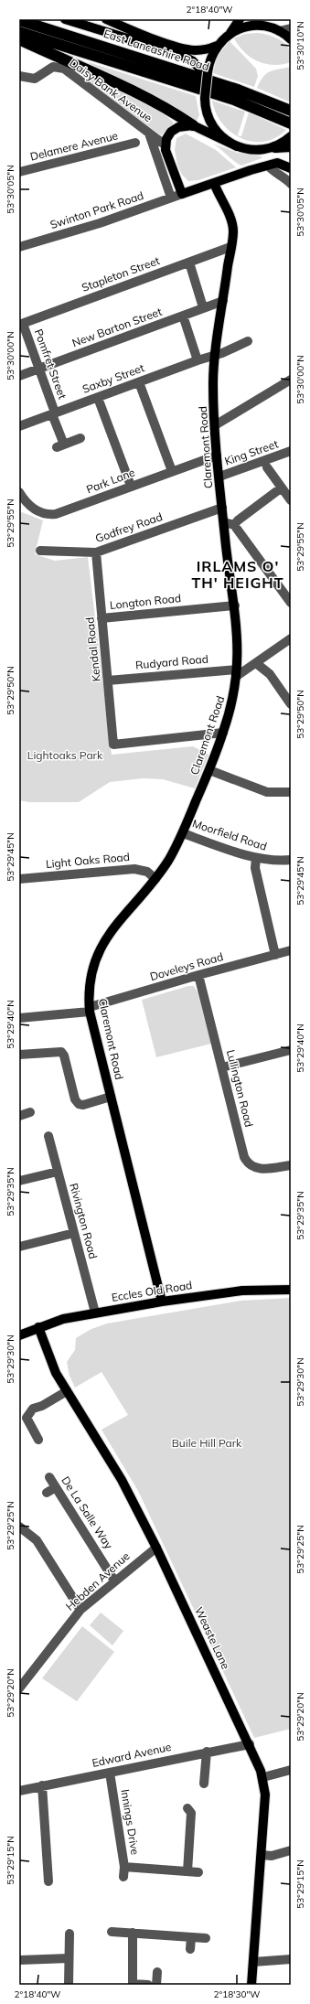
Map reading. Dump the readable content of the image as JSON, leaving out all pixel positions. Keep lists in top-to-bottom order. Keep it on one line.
{"streets":{"highway":["East Lancashire Road"],"main road":["Claremont Road","Eccles Old Road","Weaste Lane"],"street":["Daisy Bank Avenue","Delamere Avenue","Swinton Park Road","Stapleton Street","New Barton Street","Pomfret Street","Saxby Street","King Street","Park Lane","Godfrey Road","Longton Road","Kendal Road","Rudyard Road","Moorfield Road","Light Oaks Road","Doveleys Road","Lullington Road","Rivington Road","De La Salle Way","Hebden Avenue","Edward Avenue","Innings Drive"]},"crossings":[["Daisy Bank Avenue","Swinton Park Road"],["Stapleton Street","Pomfret Street"],["Stapleton Street","Claremont Road"],["New Barton Street","Pomfret Street"],["New Barton Street","Claremont Road"],["Pomfret Street","Saxby Street"],["Saxby Street","Claremont Road"],["Claremont Road","King Street"],["Claremont Road","Park Lane"],["Claremont Road","Godfrey Road"],["Claremont Road","Longton Road"],["Claremont Road","Kendal Road"],["Claremont Road","Rudyard Road"],["Claremont Road","Moorfield Road"],["Claremont Road","Light Oaks Road"],["Claremont Road","Doveleys Road"],["Claremont Road","Eccles Old Road"],["Godfrey Road","Kendal Road"],["Longton Road","Kendal Road"],["Kendal Road","Rudyard Road"],["Doveleys Road","Lullington Road"],["Rivington Road","Eccles Old Road"],["Eccles Old Road","Weaste Lane"],["De La Salle Way","Hebden Avenue"],["Hebden Avenue","Weaste Lane"],["Weaste Lane","Edward Avenue"],["Edward Avenue","Innings Drive"]],"districts":["IRLAMS O' TH' HEIGHT"],"parks":["Lightoaks Park","Buile Hill Park"],"coordinates":["2°18'40\"W","53°30'10\"N","53°30'05\"N","53°30'00\"N","53°29'55\"N","53°29'50\"N","53°29'45\"N","53°29'40\"N","53°29'35\"N","53°29'30\"N","53°29'25\"N","53°29'20\"N","53°29'15\"N","2°18'30\"W"]}
